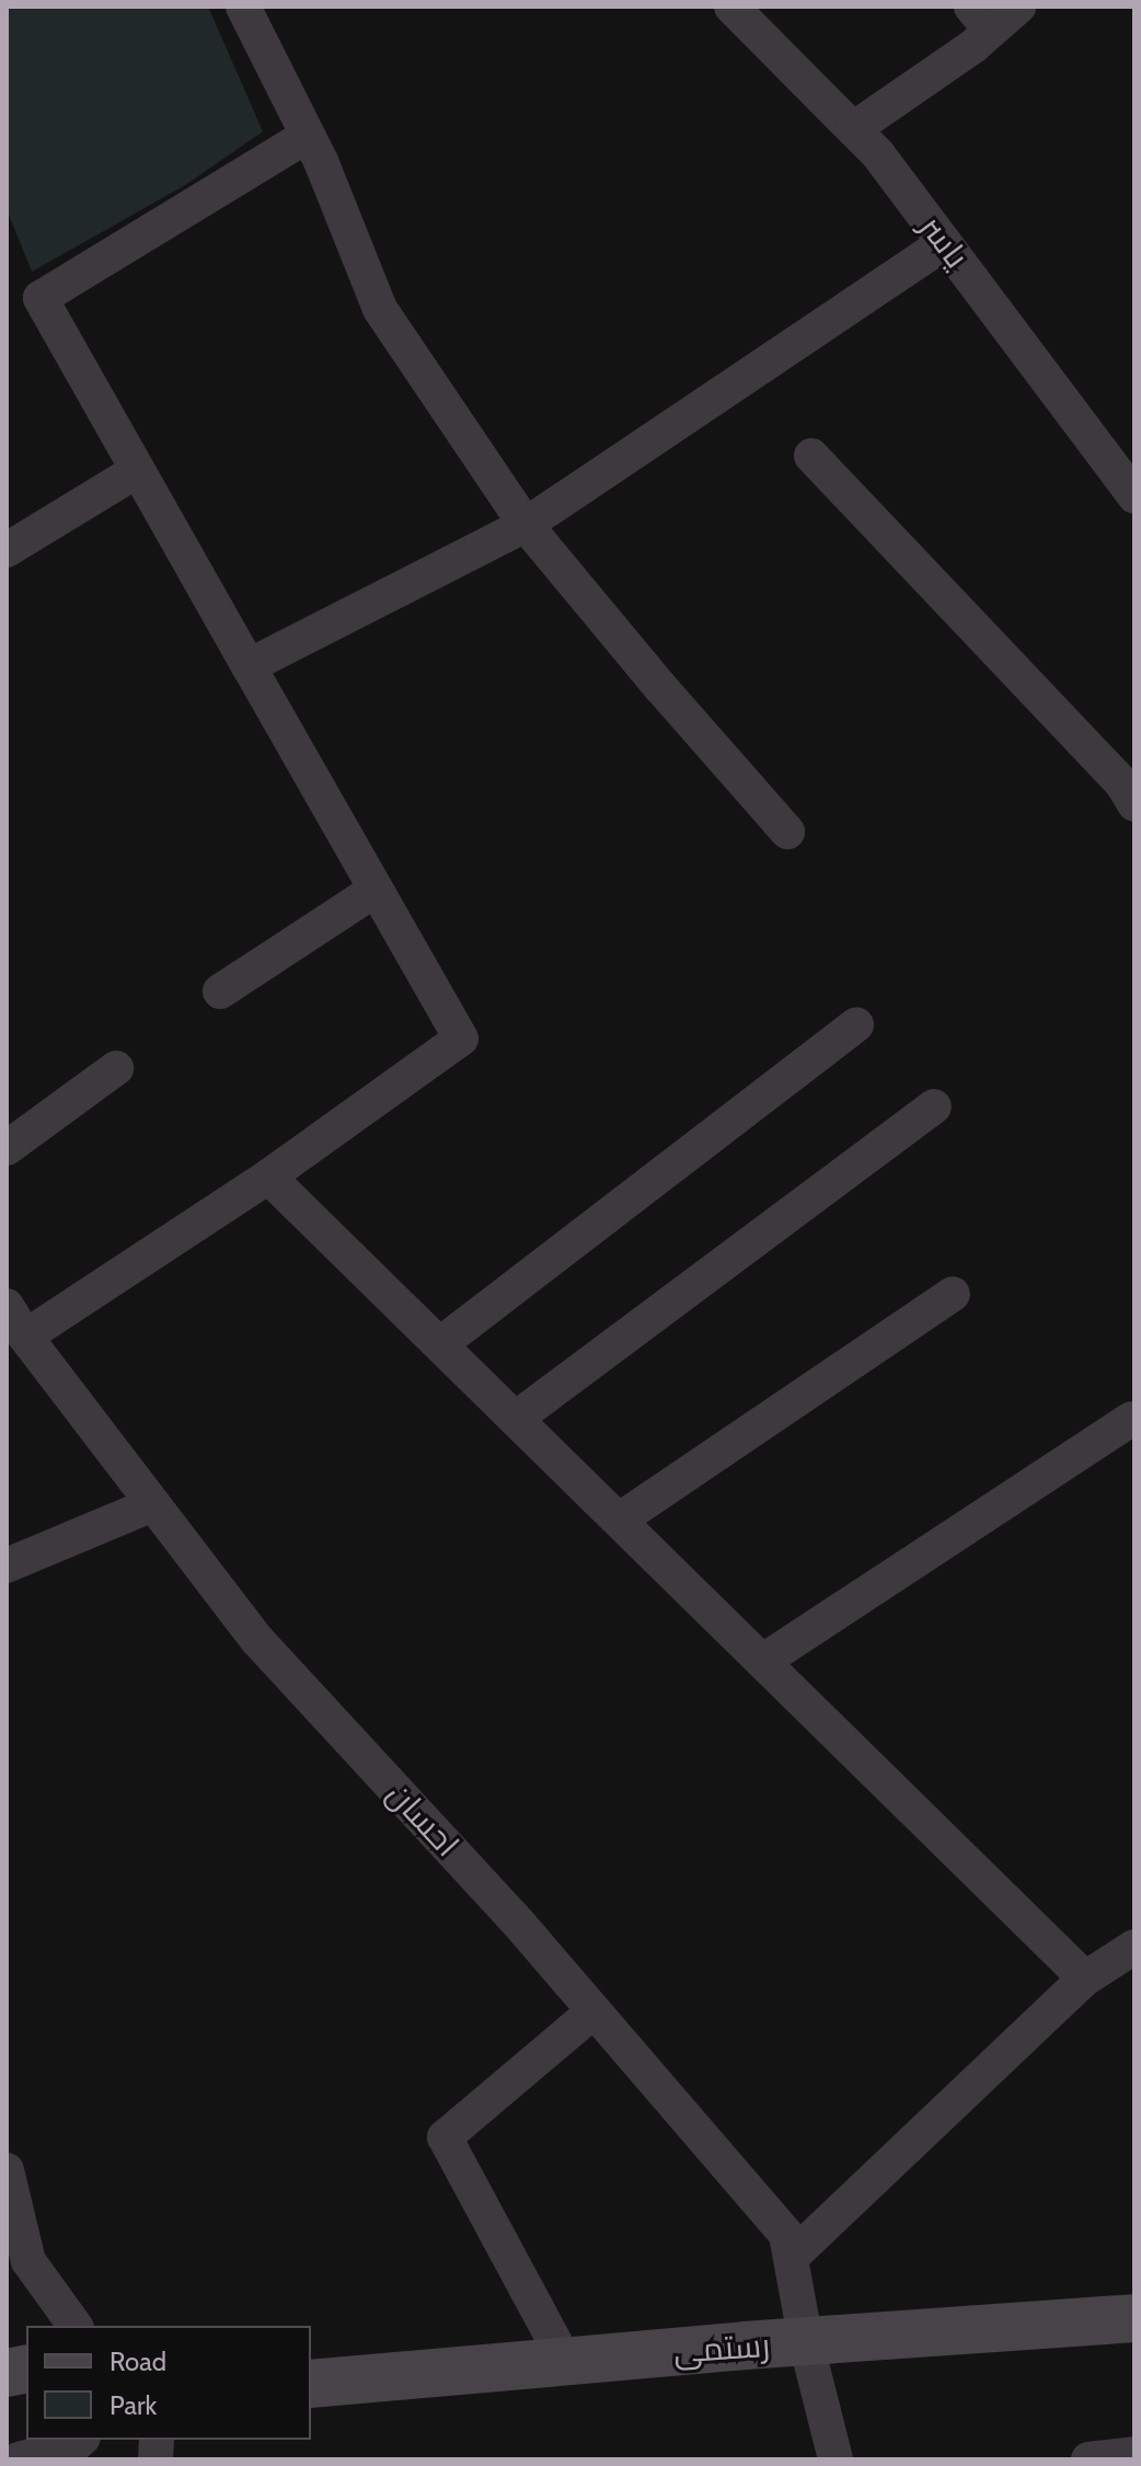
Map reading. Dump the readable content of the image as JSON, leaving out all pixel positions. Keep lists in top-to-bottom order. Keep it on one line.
{"streets":{"street":["یاسر","احسان","رستمی"]},"crossings":[["احسان","رستمی"]],"legend":["Road","Park"]}
